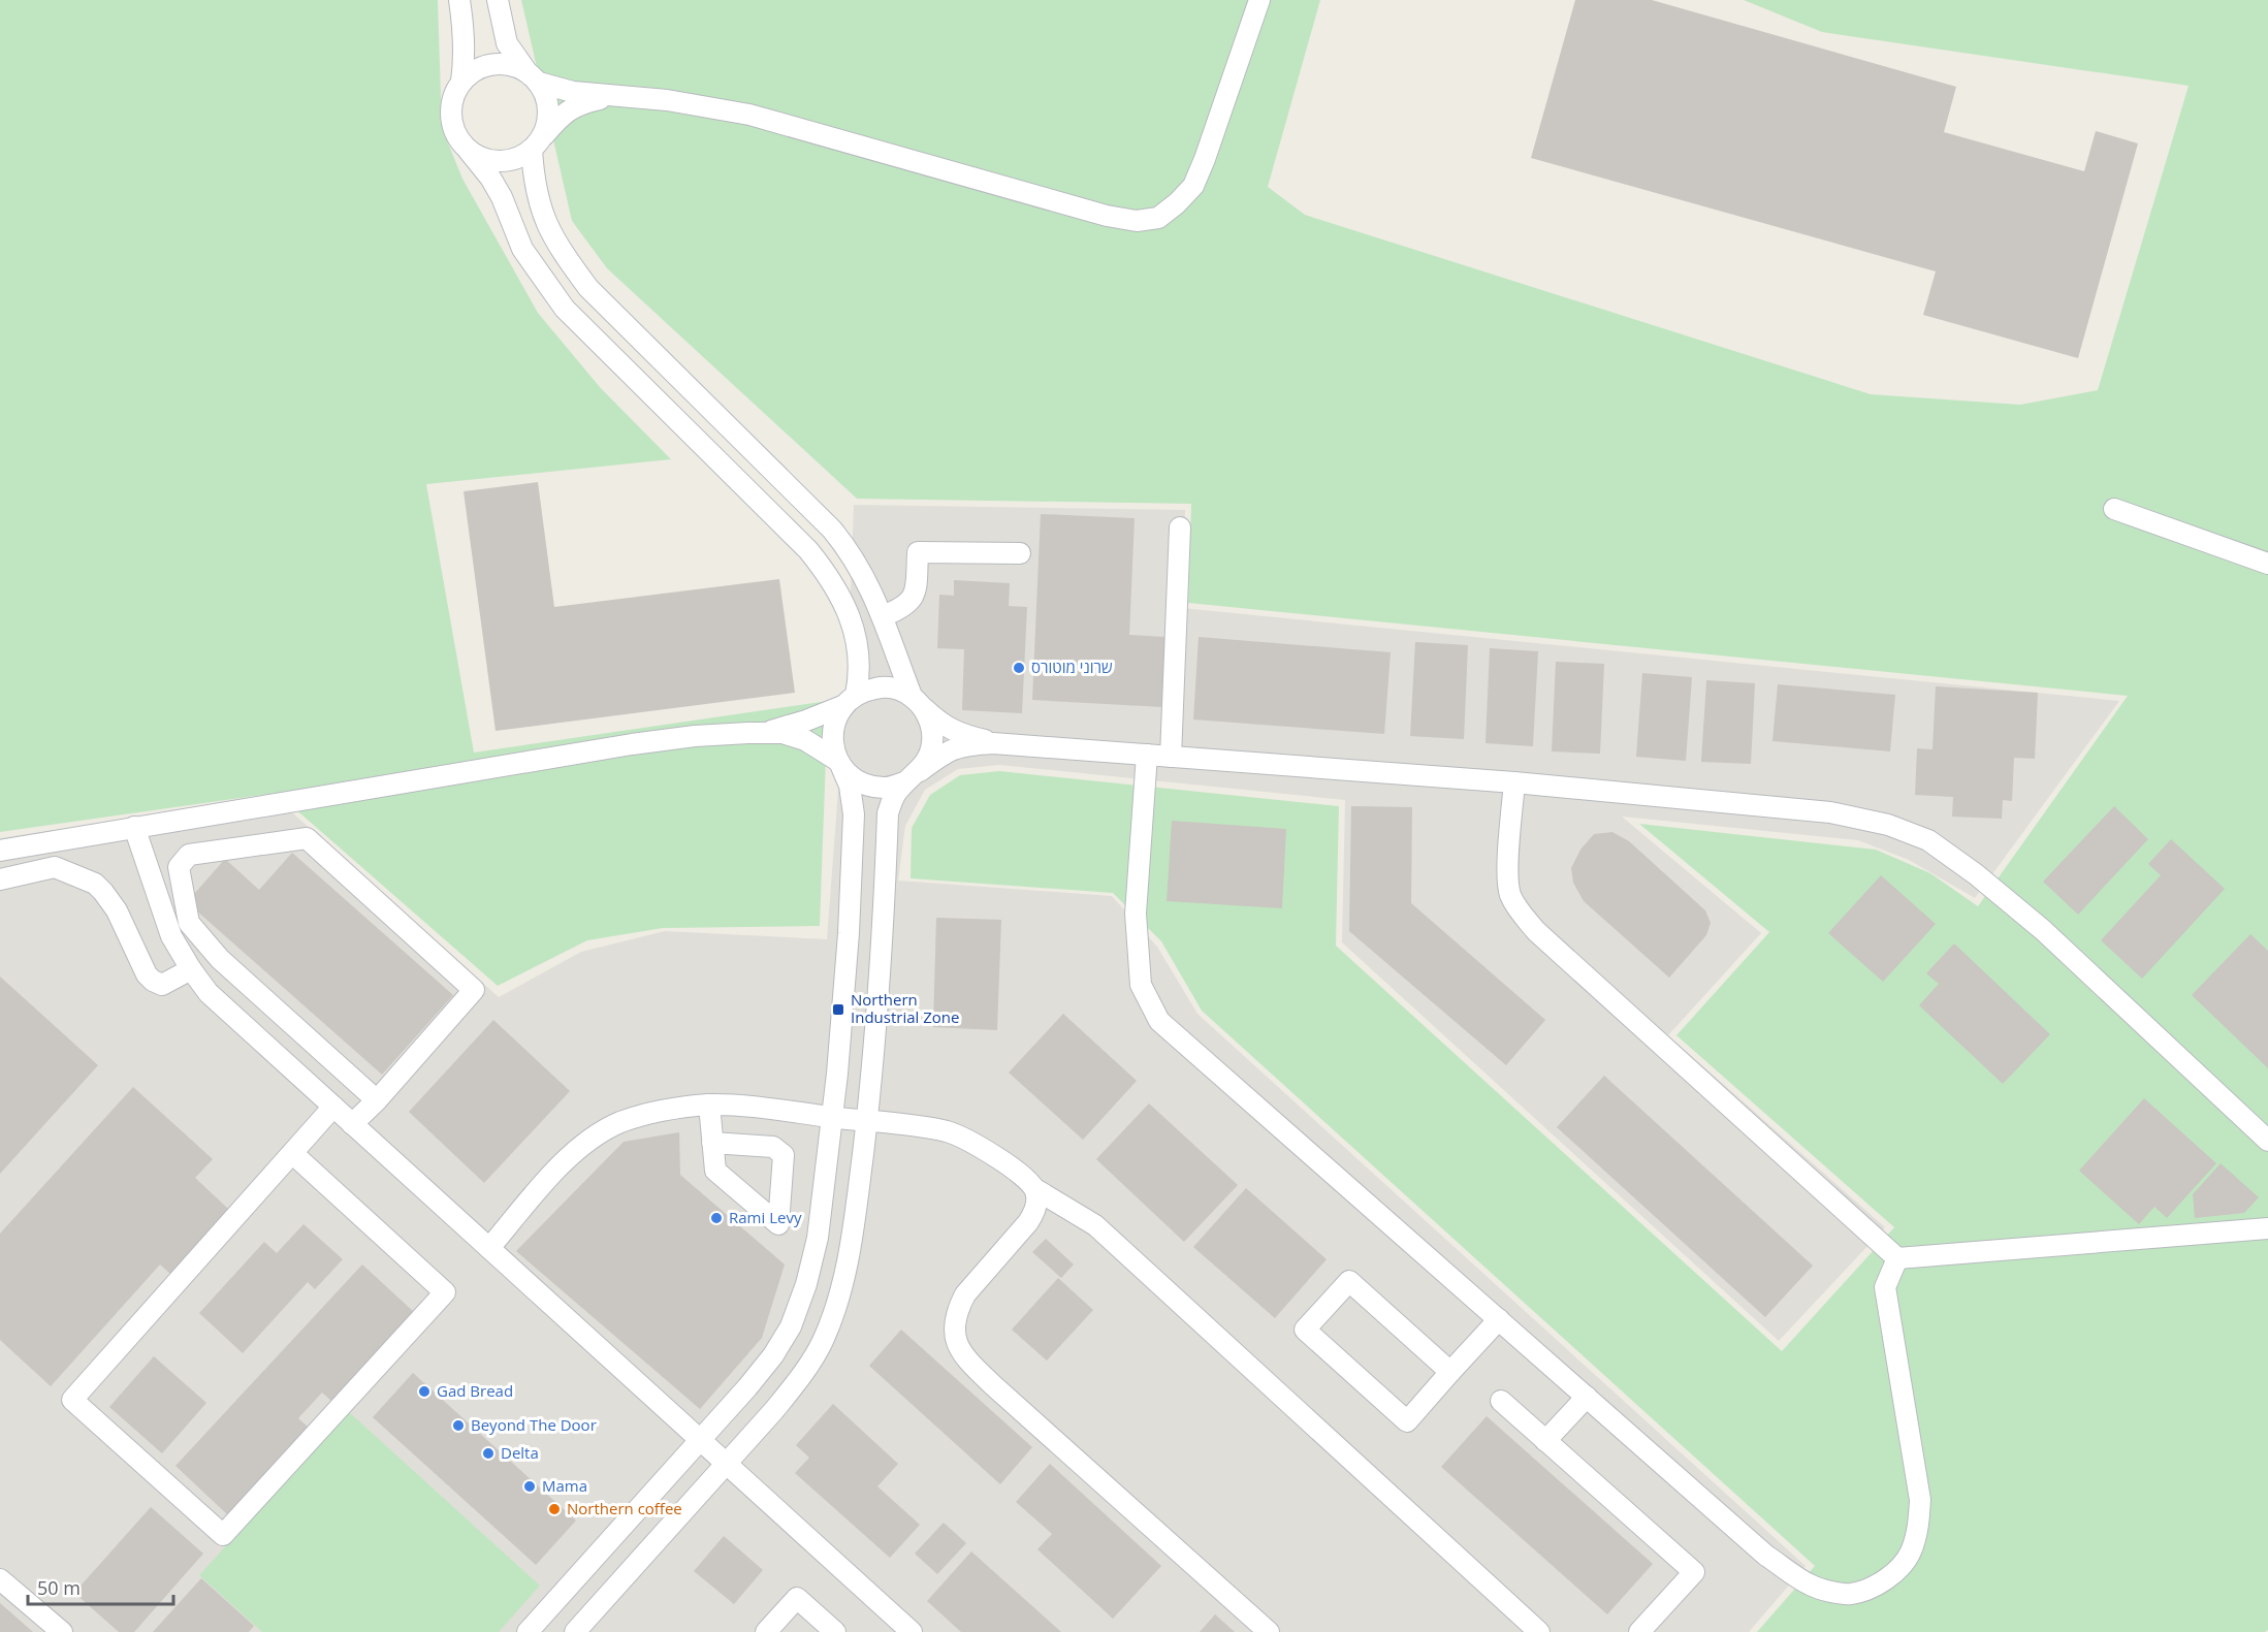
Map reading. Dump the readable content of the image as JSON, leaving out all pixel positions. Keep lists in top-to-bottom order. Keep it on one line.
{"places":{"other":["שרוני מוטורס","Rami Levy","Gad Bread","Beyond The Door","Delta","Mama","Northern coffee"],"transit":["Northern Industrial Zone"]},"scale_bar":"50 m"}
